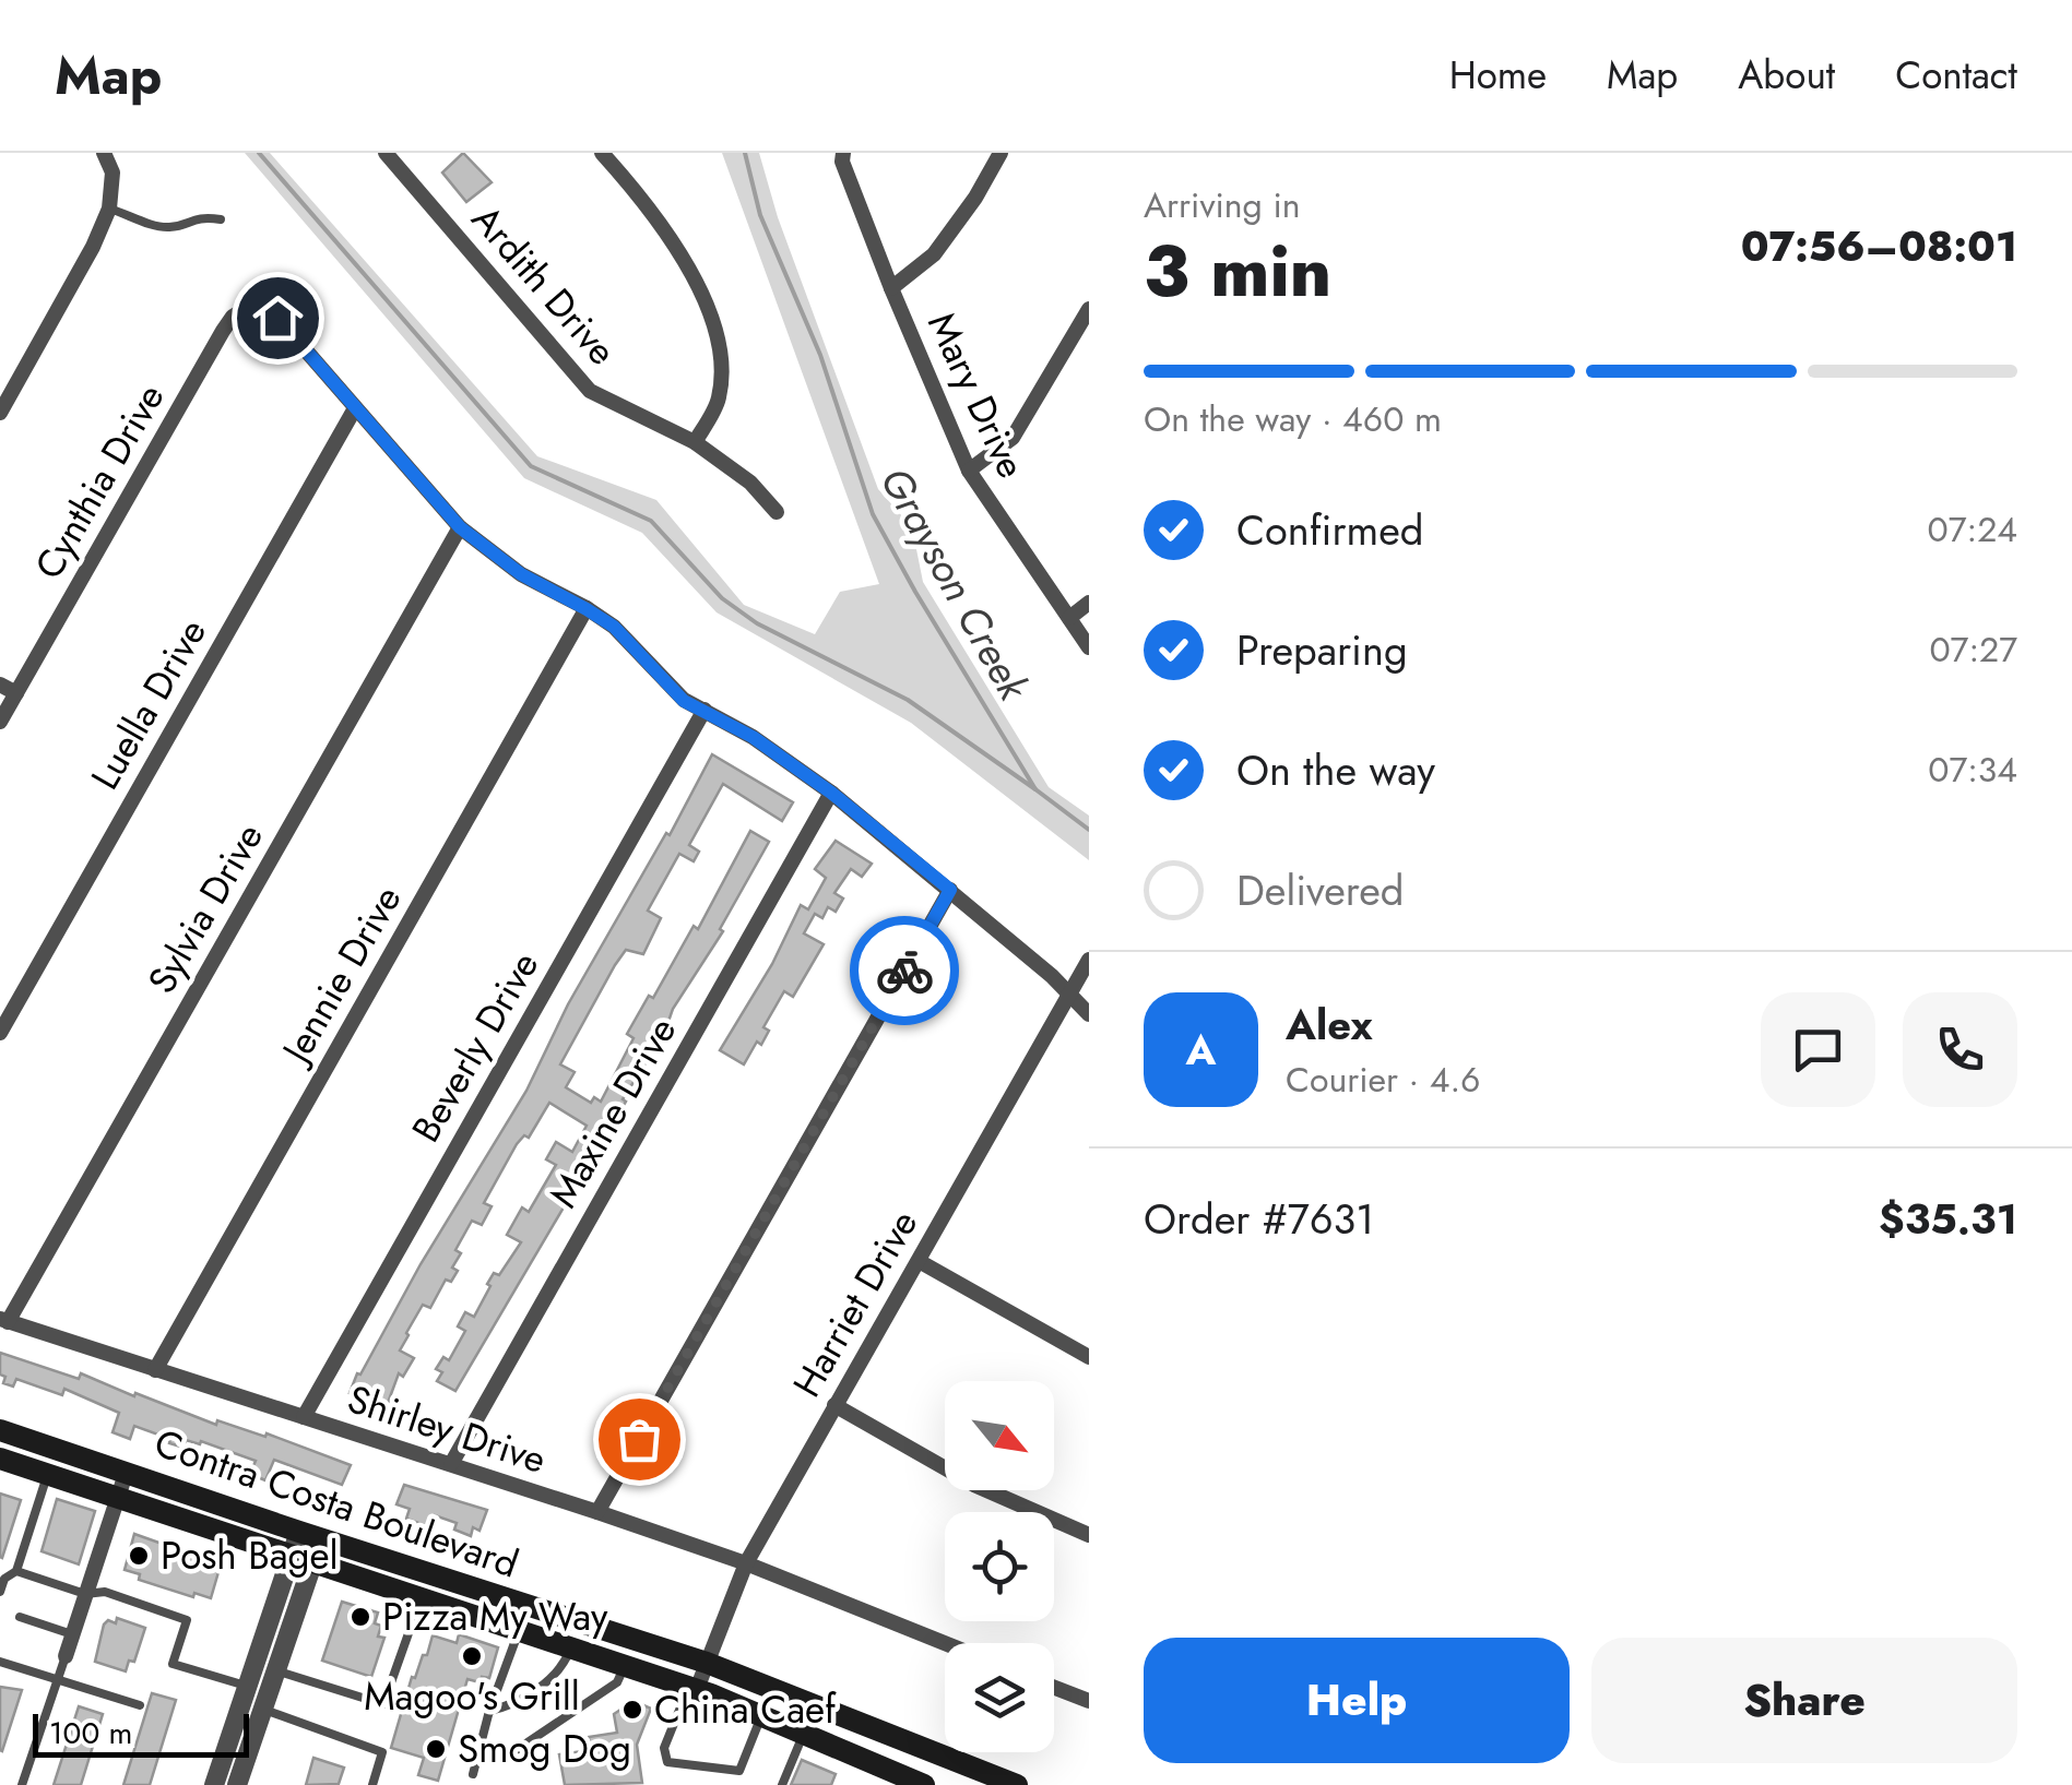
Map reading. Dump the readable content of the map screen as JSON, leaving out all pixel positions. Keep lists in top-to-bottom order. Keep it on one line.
{"streets":{"main road":["Contra Costa Boulevard"],"street":["Ardith Drive","Mary Drive","Cynthia Drive","Luella Drive","Sylvia Drive","Jennie Drive","Beverly Drive","Maxine Drive","Harriet Drive","Shirley Drive"]},"crossings":[["Cynthia Drive","Luella Drive"],["Sylvia Drive","Shirley Drive"],["Jennie Drive","Shirley Drive"],["Beverly Drive","Shirley Drive"],["Maxine Drive","Shirley Drive"],["Harriet Drive","Shirley Drive"],["Harriet Drive","Contra Costa Boulevard"]],"water":["Grayson Creek"],"places":["Posh Bagel","Pizza My Way","Magoo's Grill","China Caef","Smog Dog"],"scale_bar":"100 m","north":"bottom right","page":{"header":"Map","nav":["Home","Map","About","Contact"],"heading":["3 min","Arriving in","07:56–08:01"],"panel":["Alex","Courier · 4.6","Order #7631","$35.31"],"bar":"On the way · 460 m","list":[["Confirmed","07:24"],["Preparing","07:27"],["On the way","07:34"],"Delivered"],"round":"A","buttons":["Help","Share"],"scale":"100 m"}}
